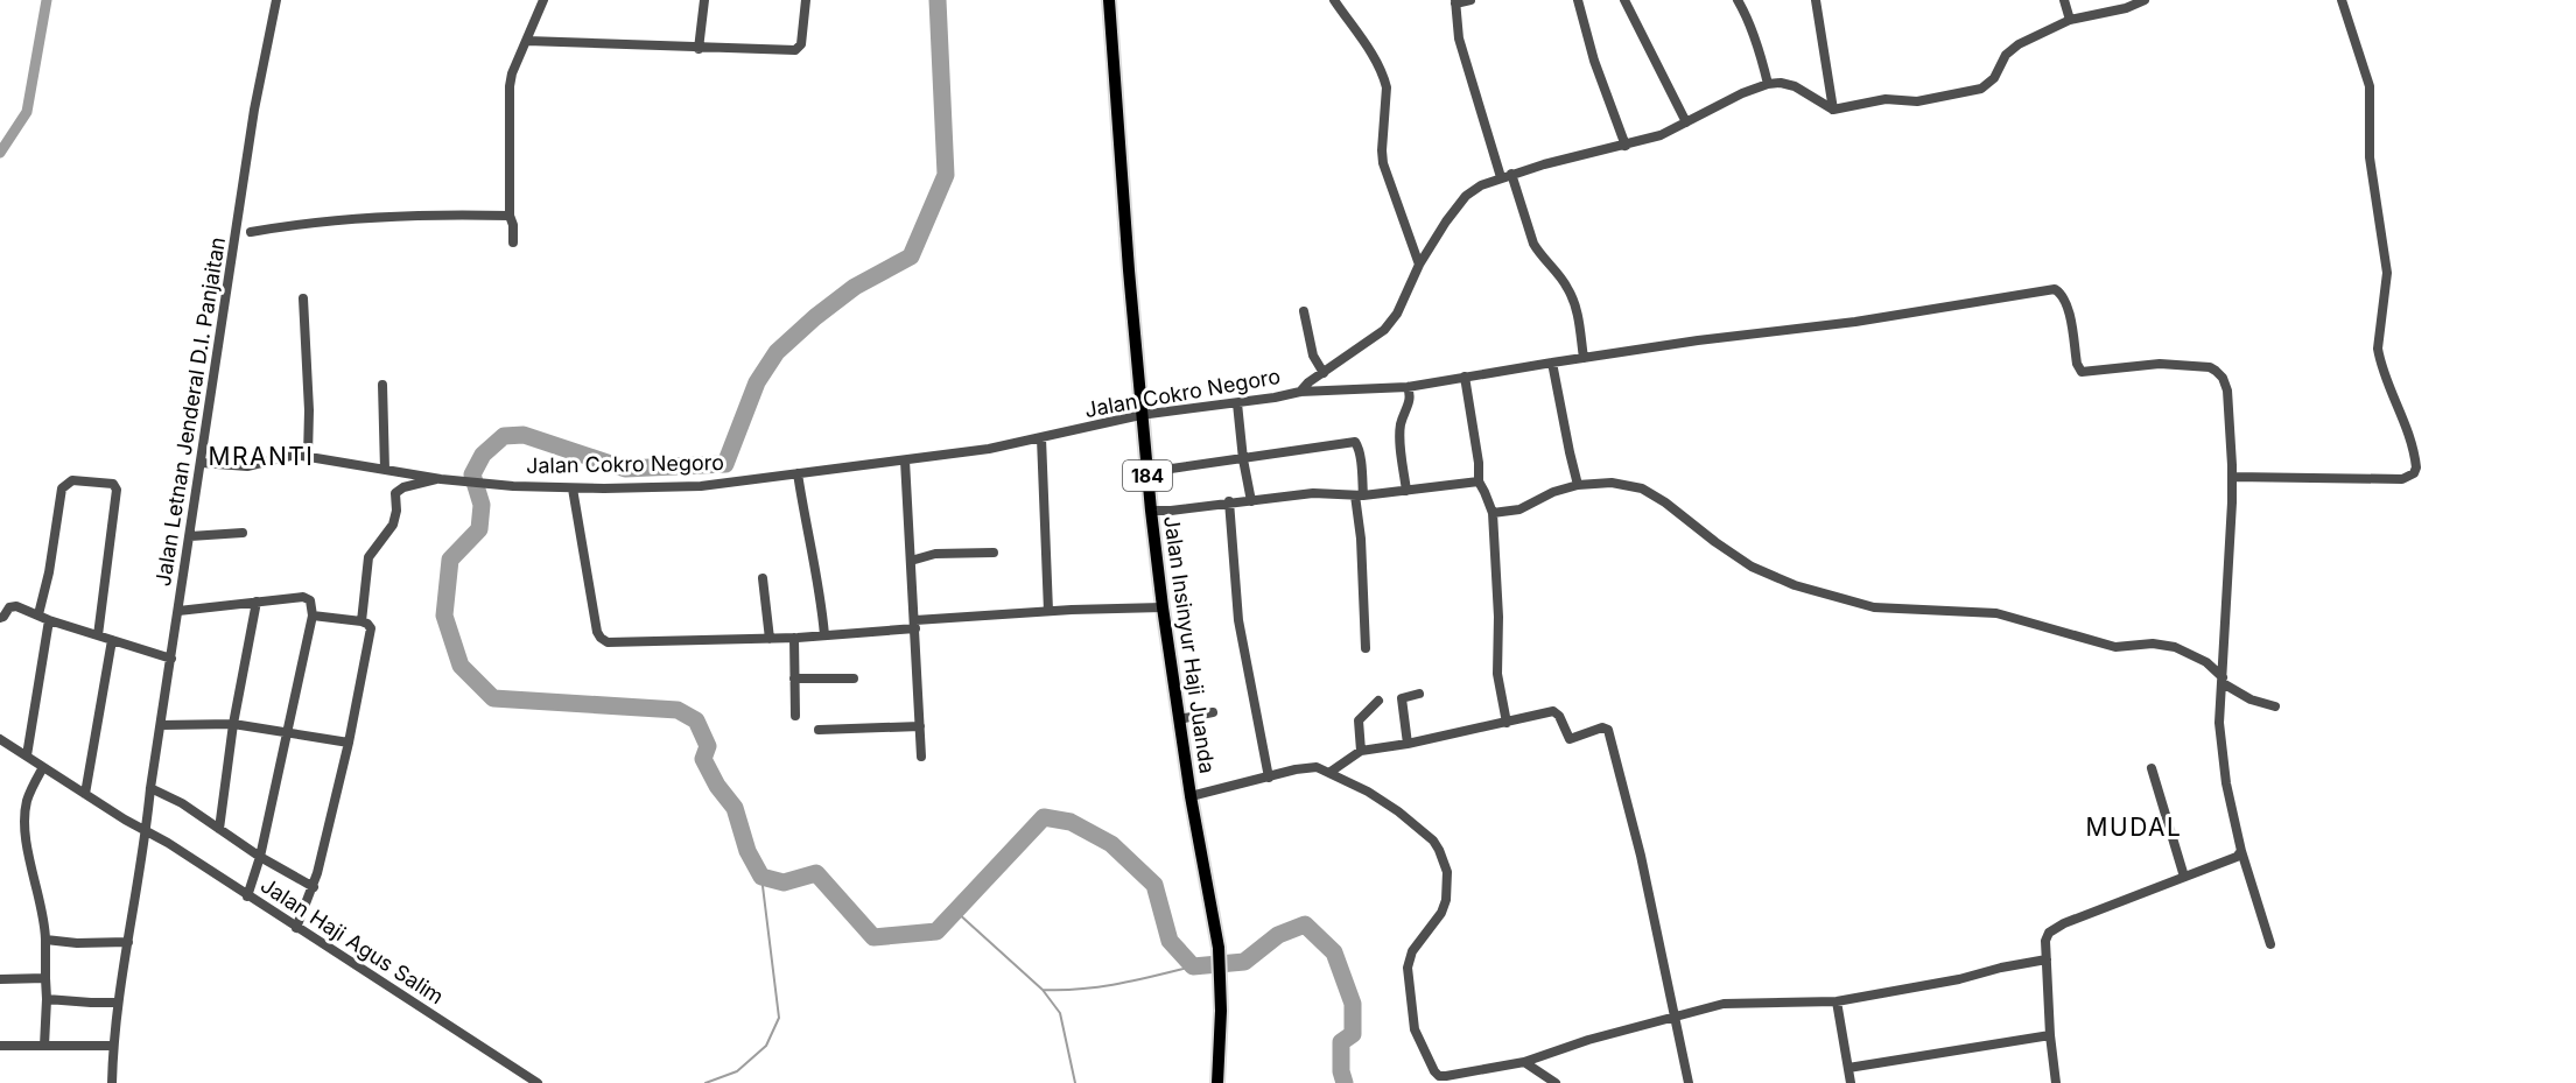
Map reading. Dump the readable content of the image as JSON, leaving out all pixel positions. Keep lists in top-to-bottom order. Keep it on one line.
{"streets":{"main road":["184","Jalan Insinyur Haji Juanda"],"street":["Jalan Cokro Negoro","Jalan Letnan Jenderal D.I. Panjaitan","Jalan Haji Agus Salim"]},"crossings":[["Jalan Cokro Negoro","Jalan Letnan Jenderal D.I. Panjaitan"],["Jalan Cokro Negoro","Jalan Insinyur Haji Juanda"],["Jalan Letnan Jenderal D.I. Panjaitan","Jalan Haji Agus Salim"]],"districts":["MRANTI","MUDAL"]}
